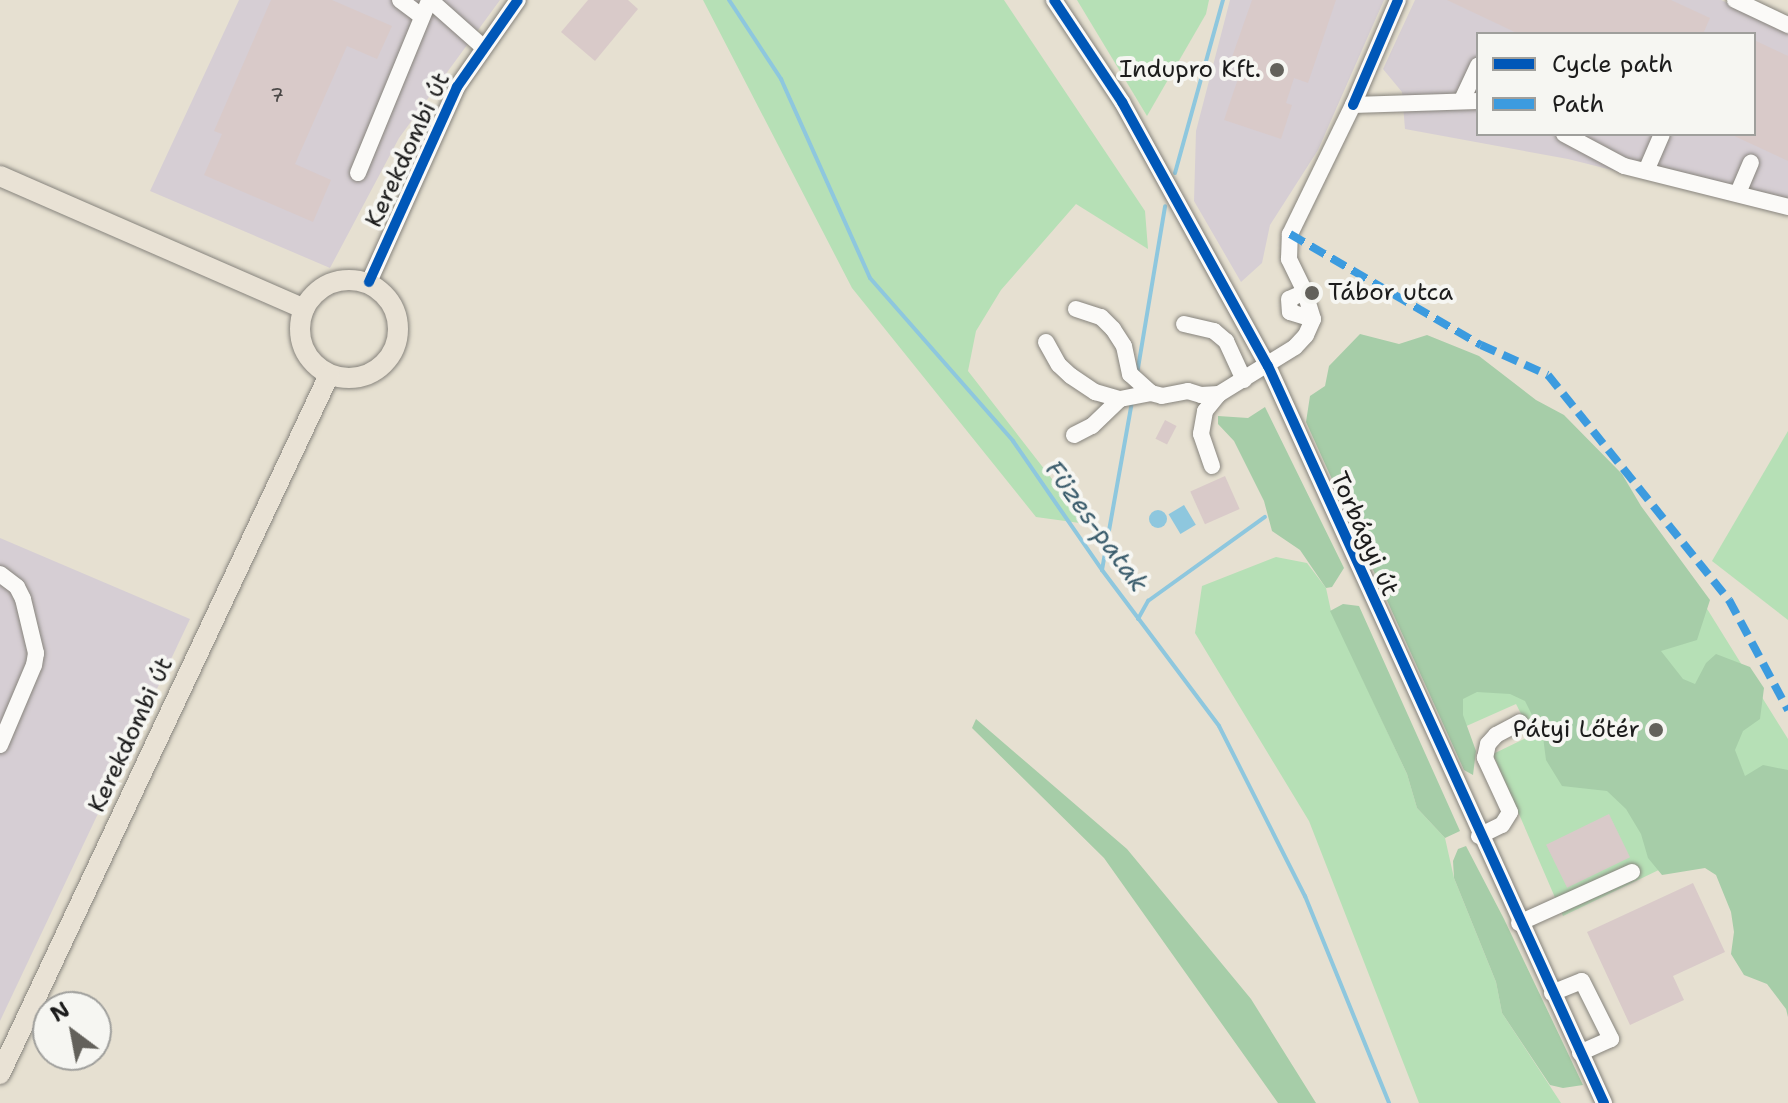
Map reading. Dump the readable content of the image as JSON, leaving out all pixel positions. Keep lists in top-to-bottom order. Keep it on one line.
{"streets":{"main road":["Kerekdombi út"],"street":["Torbágyi út"]},"water":["Füzes-patak"],"places":["Indupro Kft.","Tábor utca","Pátyi Lőtér"],"house_numbers":["7"],"legend":["Cycle path","Path"],"north":"top left"}
